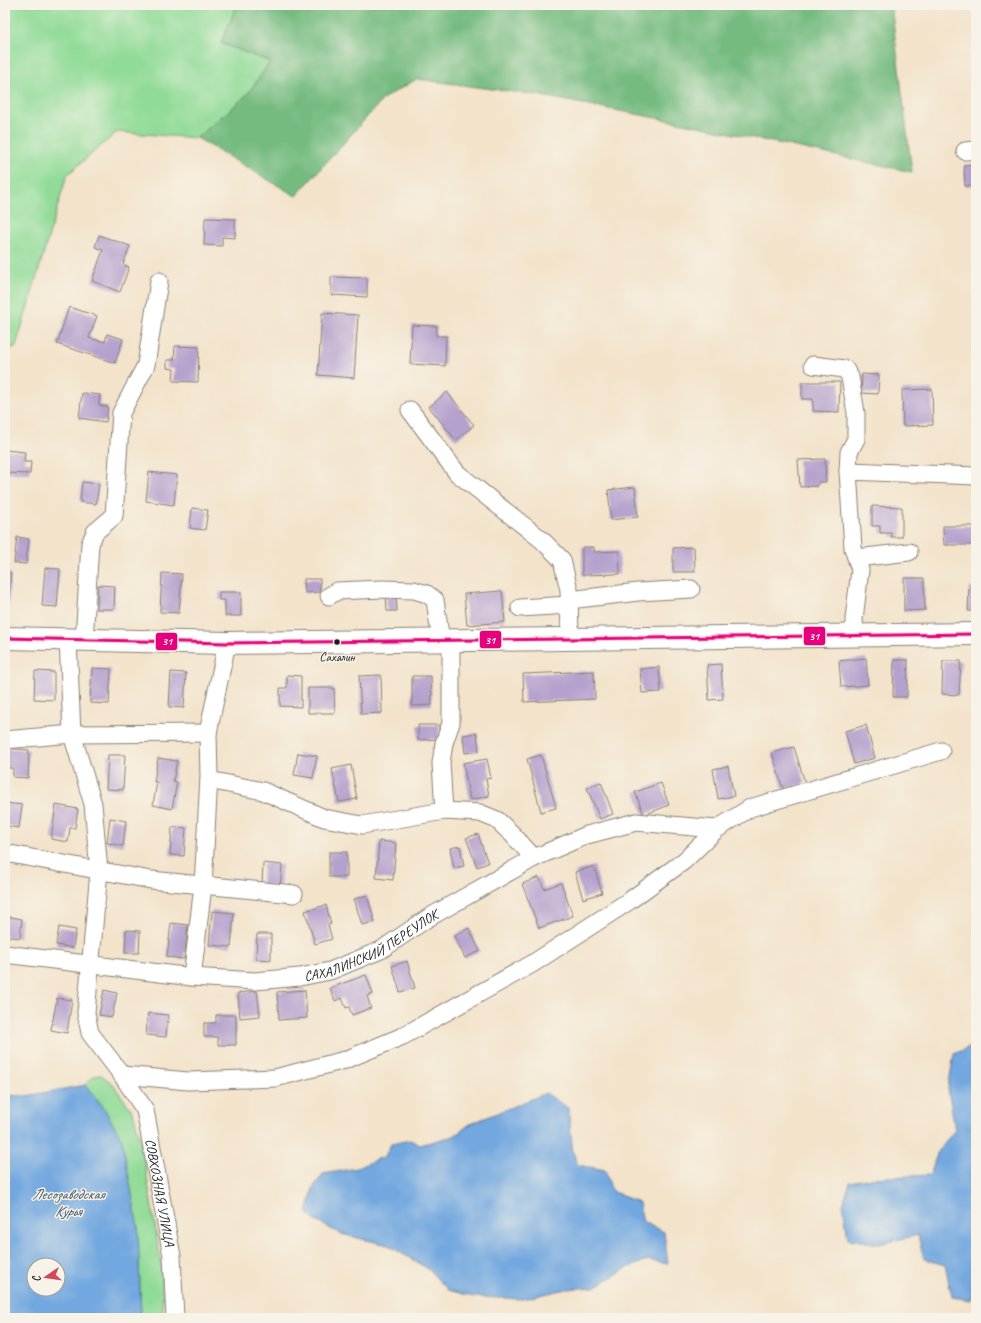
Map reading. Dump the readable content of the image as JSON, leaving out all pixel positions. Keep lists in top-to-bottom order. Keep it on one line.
{"streets":{"street":["САХАЛИНСКИЙ ПЕРЕУЛОК","СОВХОЗНАЯ УЛИЦА"]},"crossings":[["САХАЛИНСКИЙ ПЕРЕУЛОК","СОВХОЗНАЯ УЛИЦА"]],"water":["Лесозаводская Курья"],"places":["Сахалин"],"lines":["transit line 31"],"north":"left"}
